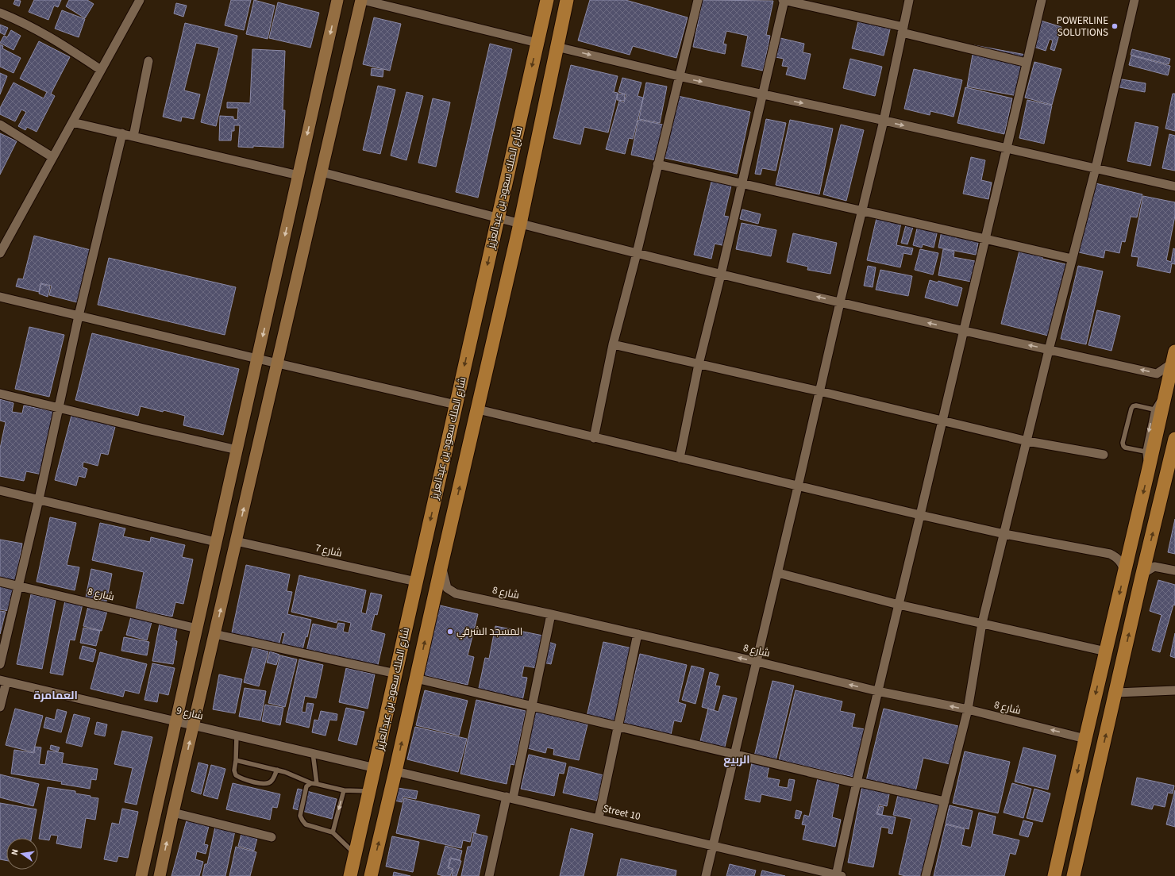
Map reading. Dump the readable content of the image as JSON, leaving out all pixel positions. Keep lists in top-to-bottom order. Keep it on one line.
{"streets":{"main road":["شارع الملك سعود بن عبدالعزيز"],"street":["شارع 7","شارع 8","شارع 9","Street 10"]},"crossings":[["شارع الملك سعود بن عبدالعزيز","شارع 7"],["شارع الملك سعود بن عبدالعزيز","شارع 8"],["شارع الملك سعود بن عبدالعزيز","شارع 9"],["شارع الملك سعود بن عبدالعزيز","Street 10"]],"one_way":["شارع 8"],"districts":["العمامرة","الربيع"],"places":["POWERLINE SOLUTIONS","المسجد الشرقي"],"north":"left"}
